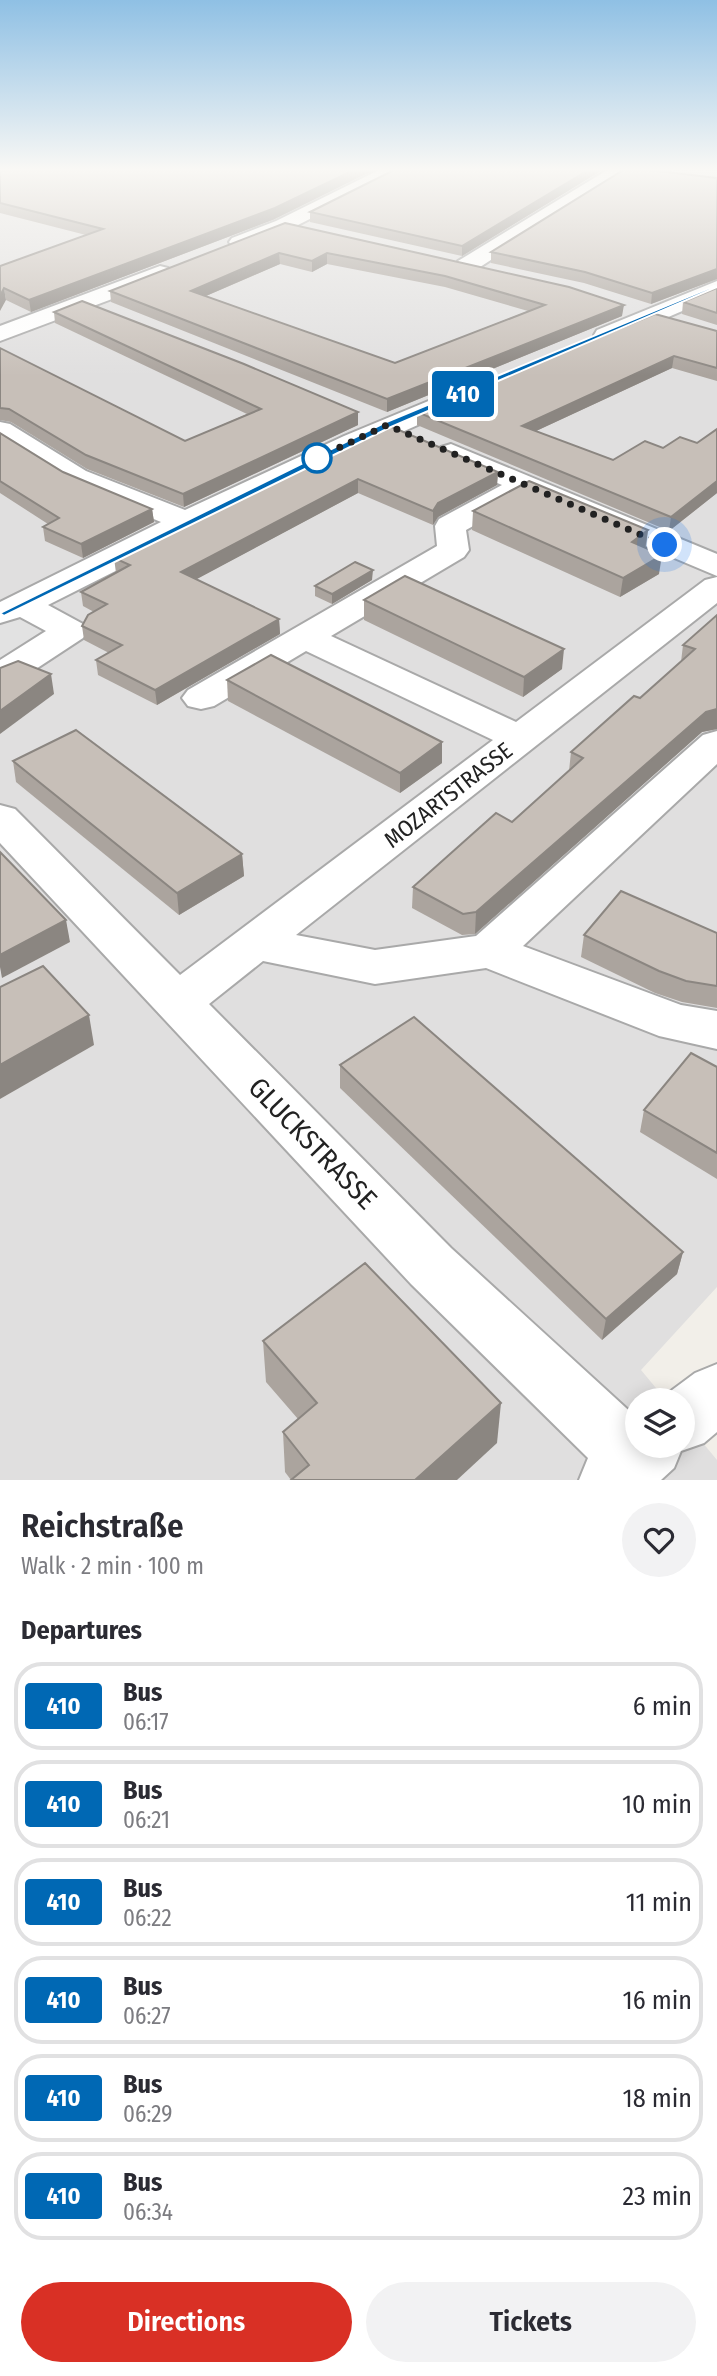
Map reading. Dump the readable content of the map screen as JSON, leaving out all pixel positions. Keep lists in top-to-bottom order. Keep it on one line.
{"streets":{"street":["MOZARTSTRASSE","GLUCKSTRASSE"]},"crossings":[["MOZARTSTRASSE","GLUCKSTRASSE"]],"lines":["bus line 410"],"page":{"on_map":"410","heading":[["Reichstraße","Walk · 2 min · 100 m"],"Departures"],"list":[{"mark":"410","name":"Bus","note":"06:17","value":"6 min"},{"mark":"410","name":"Bus","note":"06:21","value":"10 min"},{"mark":"410","name":"Bus","note":"06:22","value":"11 min"},{"mark":"410","name":"Bus","note":"06:27","value":"16 min"},{"mark":"410","name":"Bus","note":"06:29","value":"18 min"},{"mark":"410","name":"Bus","note":"06:34","value":"23 min"}],"buttons":["Directions","Tickets"]}}
